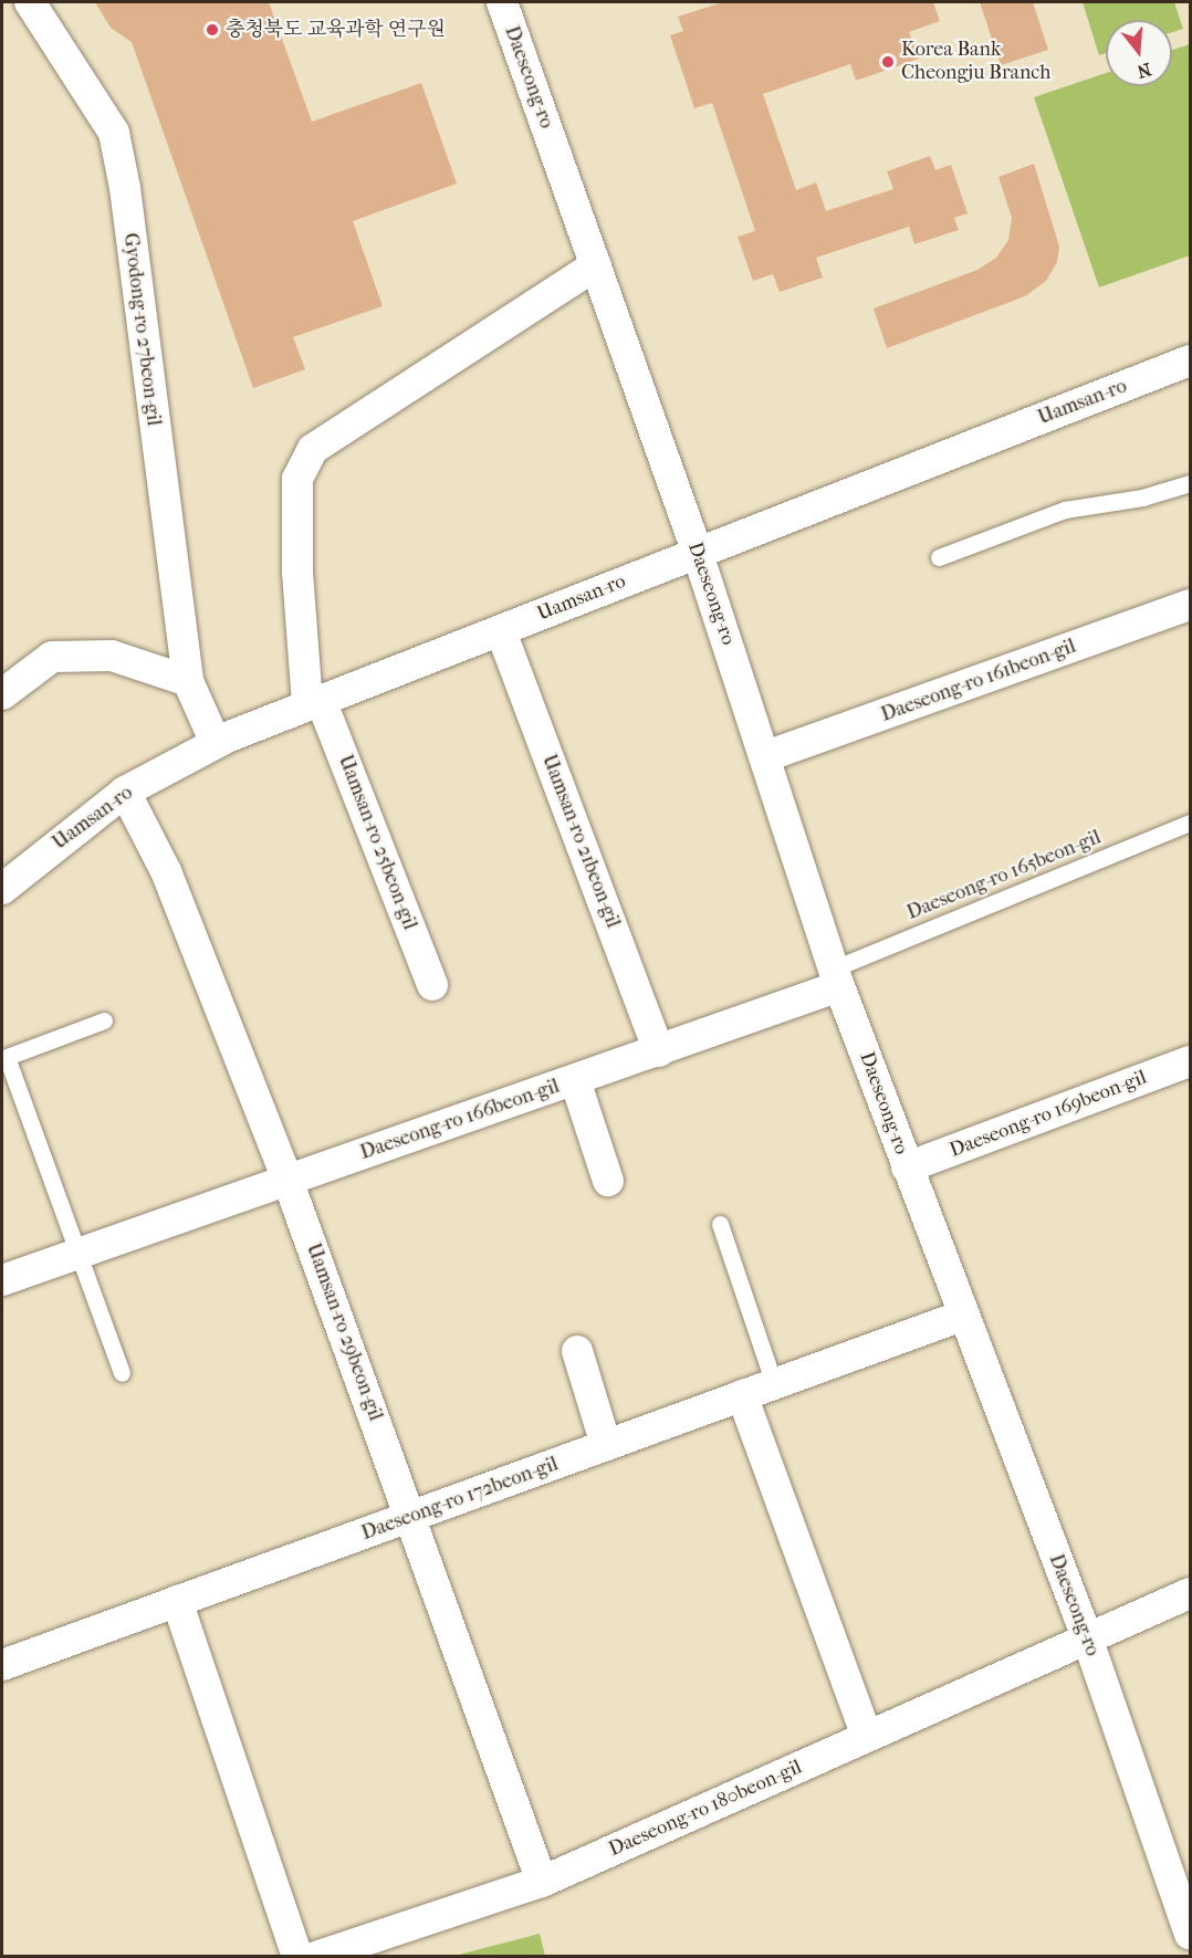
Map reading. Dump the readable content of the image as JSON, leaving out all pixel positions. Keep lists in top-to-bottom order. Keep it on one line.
{"streets":{"street":["Daeseong-ro","Gyodong-ro 27beon-gil","Uamsan-ro","Daeseong-ro 161beon-gil","Uamsan-ro 21beon-gil","Uamsan-ro 25beon-gil","Daeseong-ro 169beon-gil","Daeseong-ro 166beon-gil","Uamsan-ro 29beon-gil","Daeseong-ro 172beon-gil","Daeseong-ro 180beon-gil"],"lane":["Daeseong-ro 165beon-gil"]},"crossings":[["Daeseong-ro","Uamsan-ro"],["Daeseong-ro","Daeseong-ro 161beon-gil"],["Daeseong-ro","Daeseong-ro 165beon-gil"],["Daeseong-ro","Daeseong-ro 169beon-gil"],["Daeseong-ro","Daeseong-ro 166beon-gil"],["Daeseong-ro","Daeseong-ro 172beon-gil"],["Daeseong-ro","Daeseong-ro 180beon-gil"],["Gyodong-ro 27beon-gil","Uamsan-ro"],["Uamsan-ro","Uamsan-ro 21beon-gil"],["Uamsan-ro","Uamsan-ro 25beon-gil"],["Uamsan-ro","Uamsan-ro 29beon-gil"],["Uamsan-ro 21beon-gil","Daeseong-ro 166beon-gil"],["Daeseong-ro 165beon-gil","Daeseong-ro 166beon-gil"],["Daeseong-ro 166beon-gil","Uamsan-ro 29beon-gil"],["Uamsan-ro 29beon-gil","Daeseong-ro 172beon-gil"],["Uamsan-ro 29beon-gil","Daeseong-ro 180beon-gil"]],"places":["충청북도 교육과학 연구원","Korea Bank Cheongju Branch"],"north":"bottom"}
